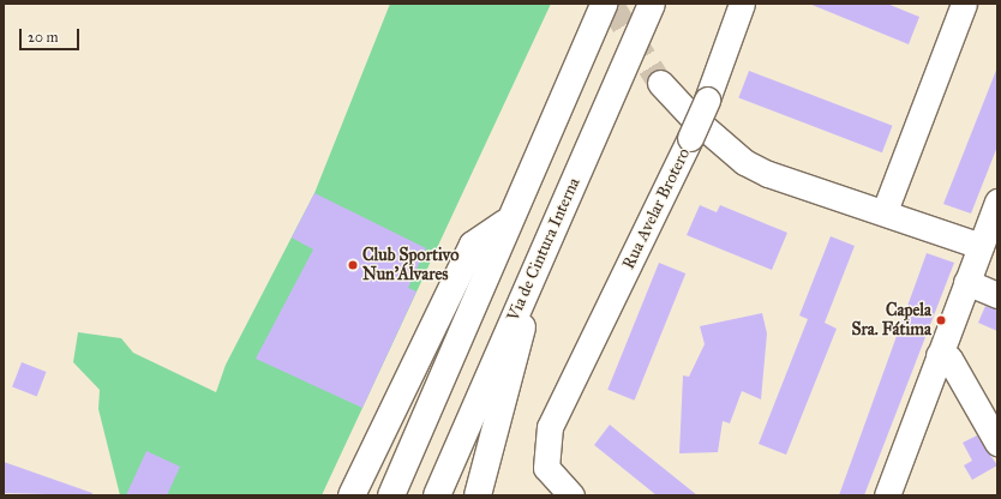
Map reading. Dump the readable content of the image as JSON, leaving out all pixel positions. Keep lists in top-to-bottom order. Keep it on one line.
{"streets":{"highway":["Via de Cintura Interna"],"street":["Rua Avelar Brotero"]},"places":["Club Sportivo Nun'Álvares","Capela Sra. Fátima"],"scale_bar":"20 m"}
